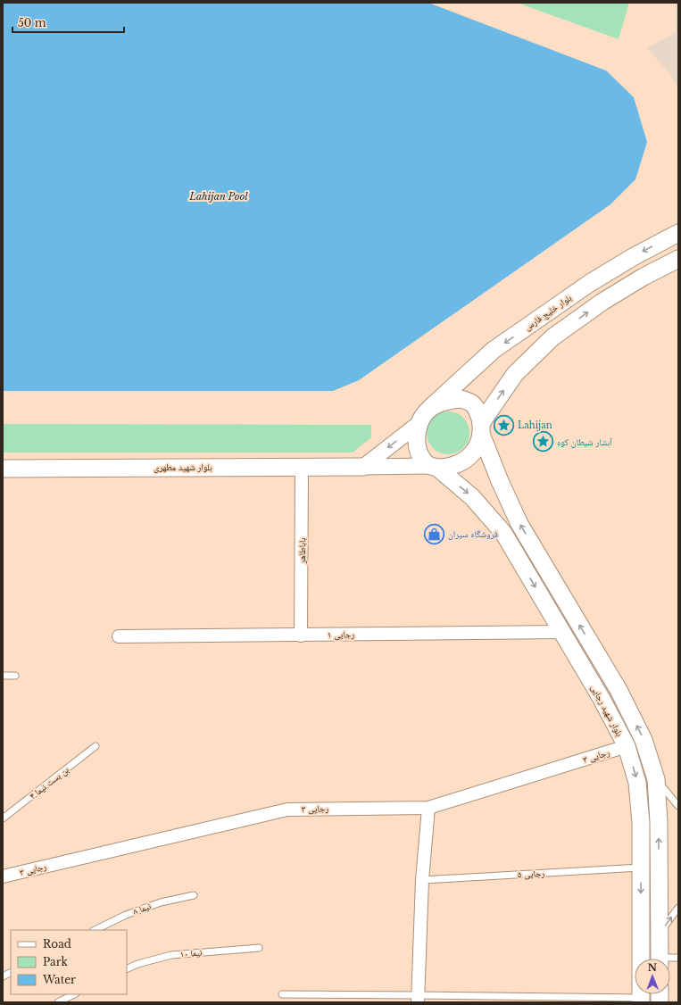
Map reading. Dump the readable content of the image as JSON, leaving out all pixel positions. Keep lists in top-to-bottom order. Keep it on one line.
{"streets":{"main road":["بلوار خلیج فارس","بلوار شهید مطهری","بلوار شهید رجایی"],"street":["باباطاهر","رجایی ۱","رجایی ۳"],"lane":["بن بست نیما ۴","رجایی ۵","نیما ۸","نیما ۱۰"]},"crossings":[["بلوار خلیج فارس","بلوار شهید رجایی"],["بلوار شهید مطهری","باباطاهر"],["باباطاهر","رجایی ۱"],["رجایی ۱","بلوار شهید رجایی"],["بلوار شهید رجایی","رجایی ۳"],["بلوار شهید رجایی","رجایی ۵"]],"water":["Lahijan Pool"],"places":{"place":["Lahijan","آبشار شیطان کوه"],"shop":["فروشگاه سیران"]},"legend":["Road","Park","Water"],"scale_bar":"50 m","north":"top"}
